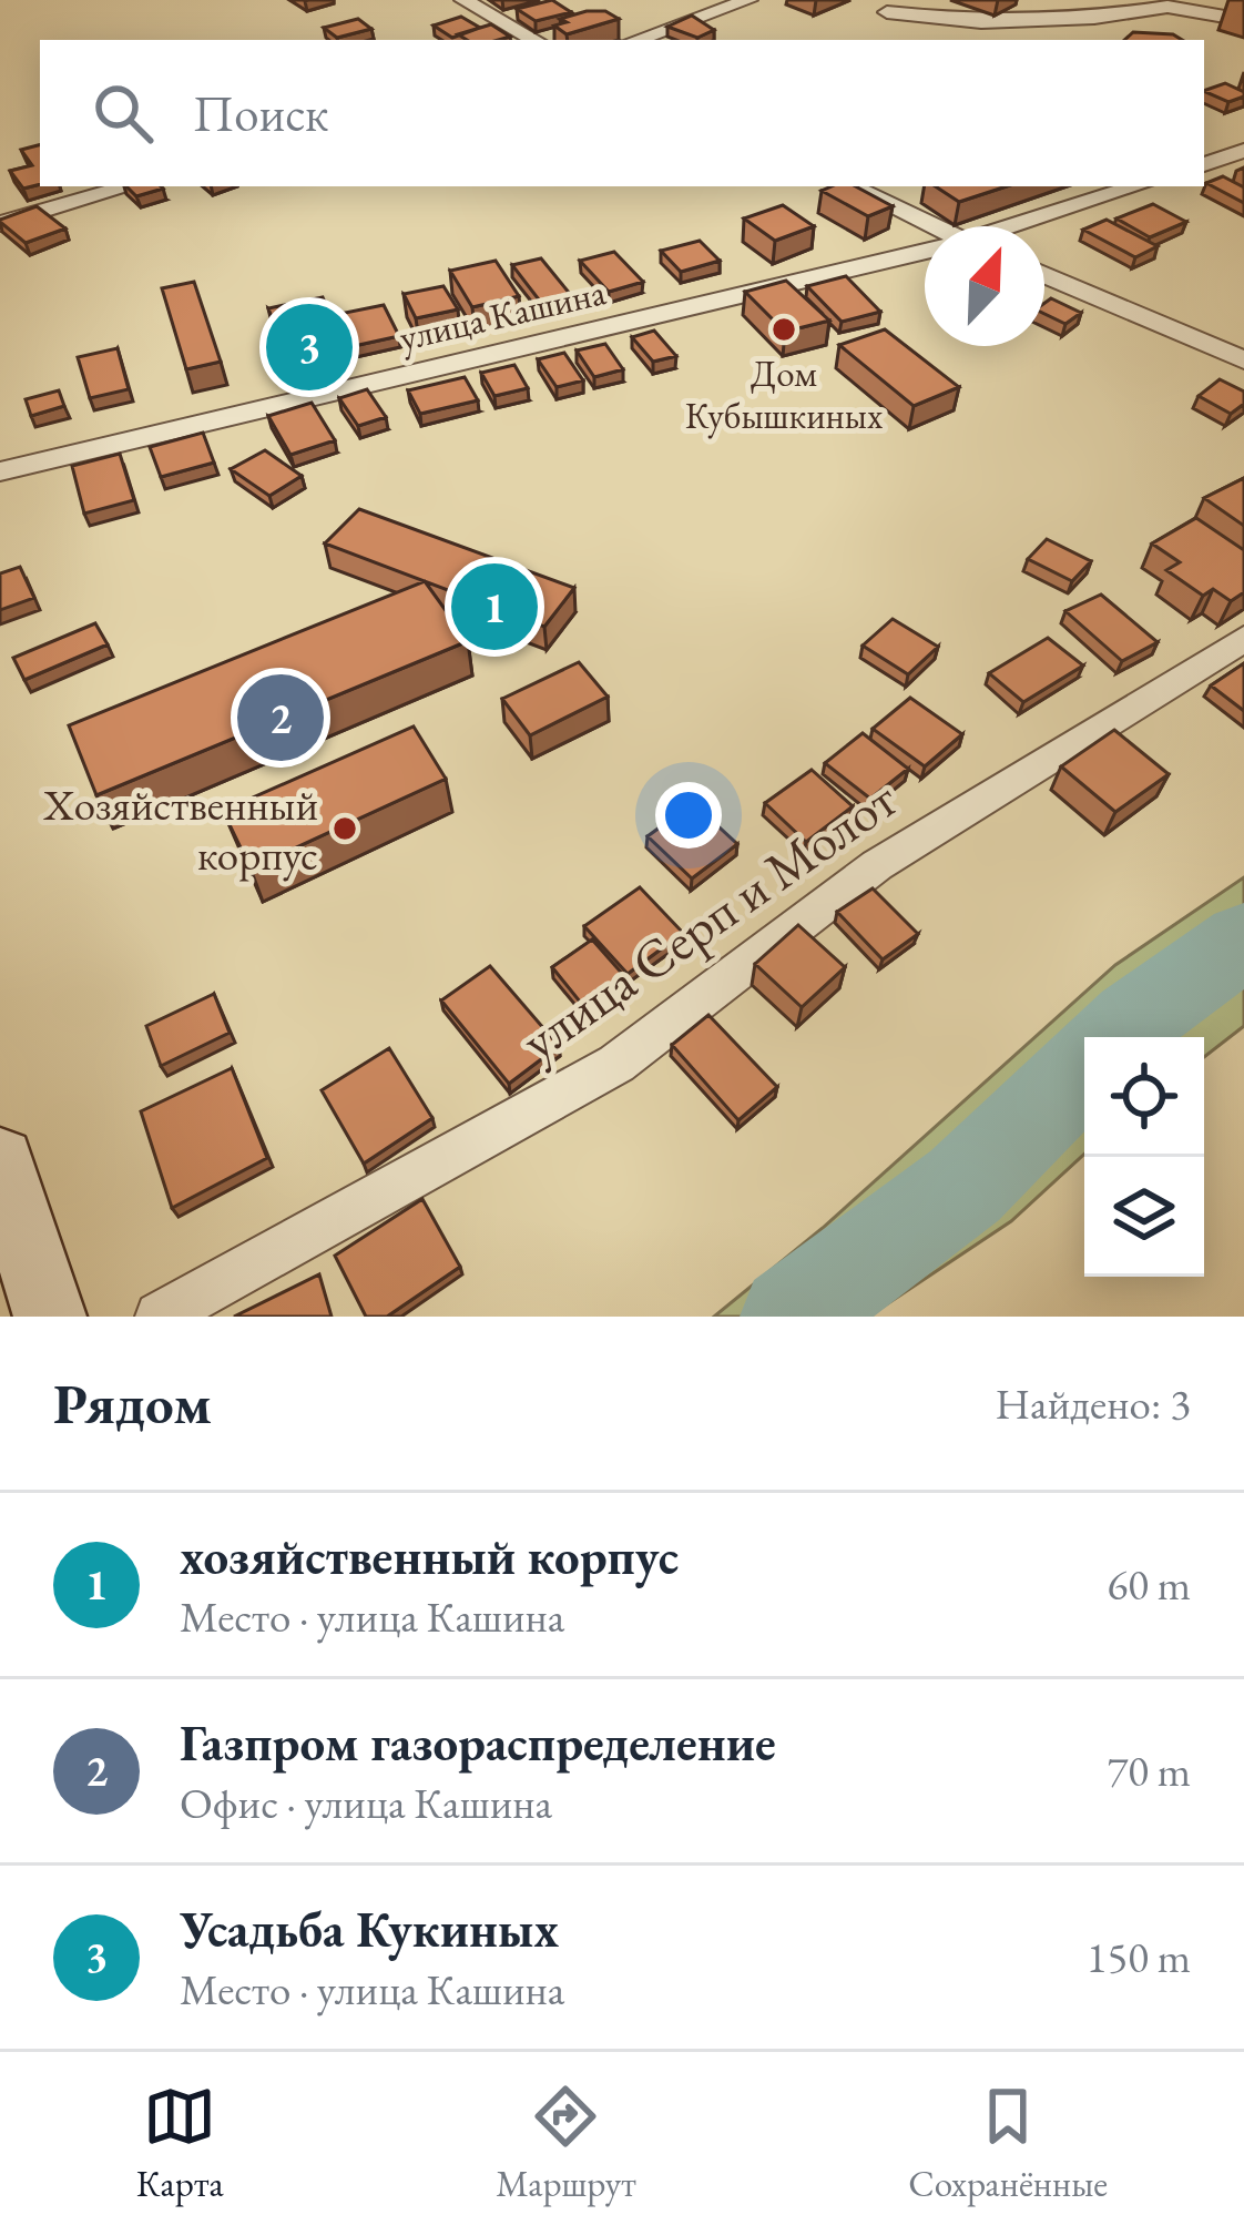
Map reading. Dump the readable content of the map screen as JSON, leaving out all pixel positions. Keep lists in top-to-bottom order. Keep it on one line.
{"streets":{"street":["улица Кашина","улица Серп и Молот"]},"places":["Дом Кубышкиных","Хозяйственный корпус"],"north":"top right","page":{"search":"Поиск","pins":["3","1","2"],"heading":["Рядом","Найдено: 3"],"list":[{"mark":"1","name":"хозяйственный корпус","note":"Место · улица Кашина","value":"60 m"},{"mark":"2","name":"Газпром газораспределение","note":"Офис · улица Кашина","value":"70 m"},{"mark":"3","name":"Усадьба Кукиных","note":"Место · улица Кашина","value":"150 m"}],"nav":["Карта","Маршрут","Сохранённые"]}}
